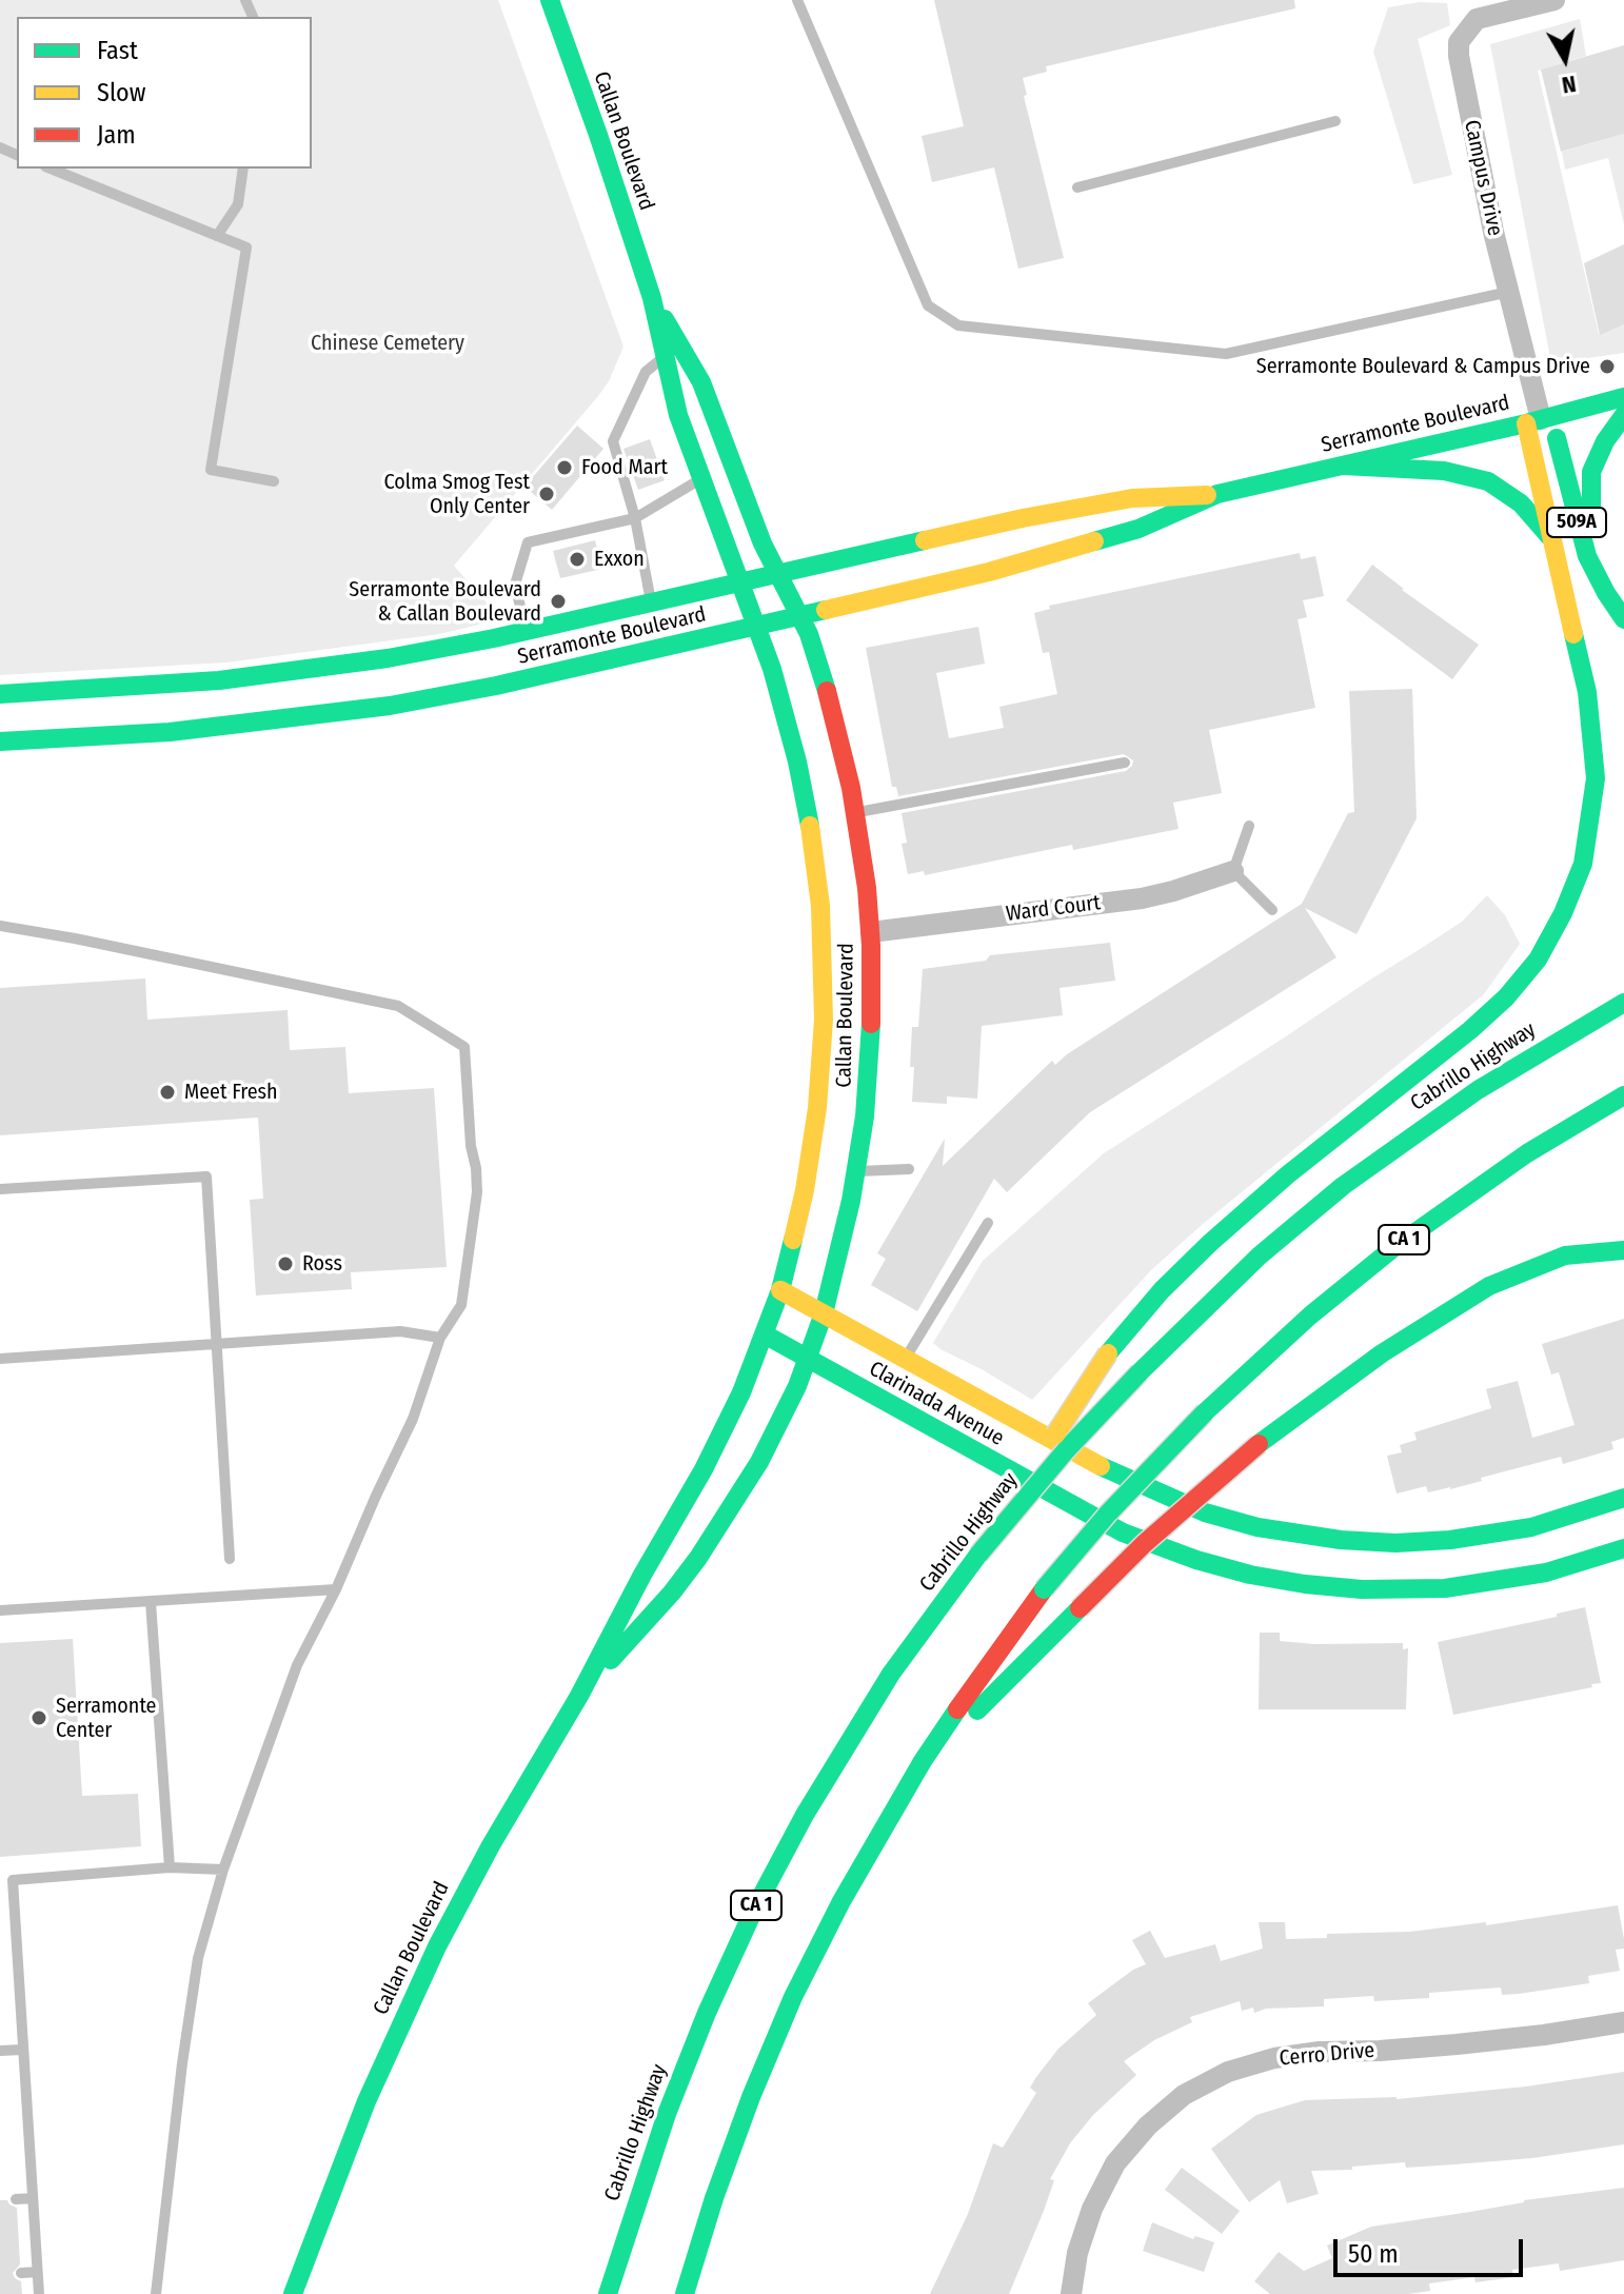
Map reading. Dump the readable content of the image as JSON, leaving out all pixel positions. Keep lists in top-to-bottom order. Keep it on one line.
{"streets":{"main road":["Callan Boulevard","Serramonte Boulevard","509A","Cabrillo Highway","CA 1","Clarinada Avenue"],"street":["Campus Drive","Ward Court","Cerro Drive"]},"crossings":[["Callan Boulevard","Serramonte Boulevard"],["Callan Boulevard","Ward Court"],["Callan Boulevard","Clarinada Avenue"],["Campus Drive","Serramonte Boulevard"],["Campus Drive","509A"],["Serramonte Boulevard","509A"]],"parks":["Chinese Cemetery"],"places":["Serramonte Boulevard & Campus Drive","Food Mart","Colma Smog Test Only Center","Exxon","Serramonte Boulevard & Callan Boulevard","Meet Fresh","Ross","Serramonte Center"],"legend":["Fast","Slow","Jam"],"scale_bar":"50 m","north":"bottom"}
